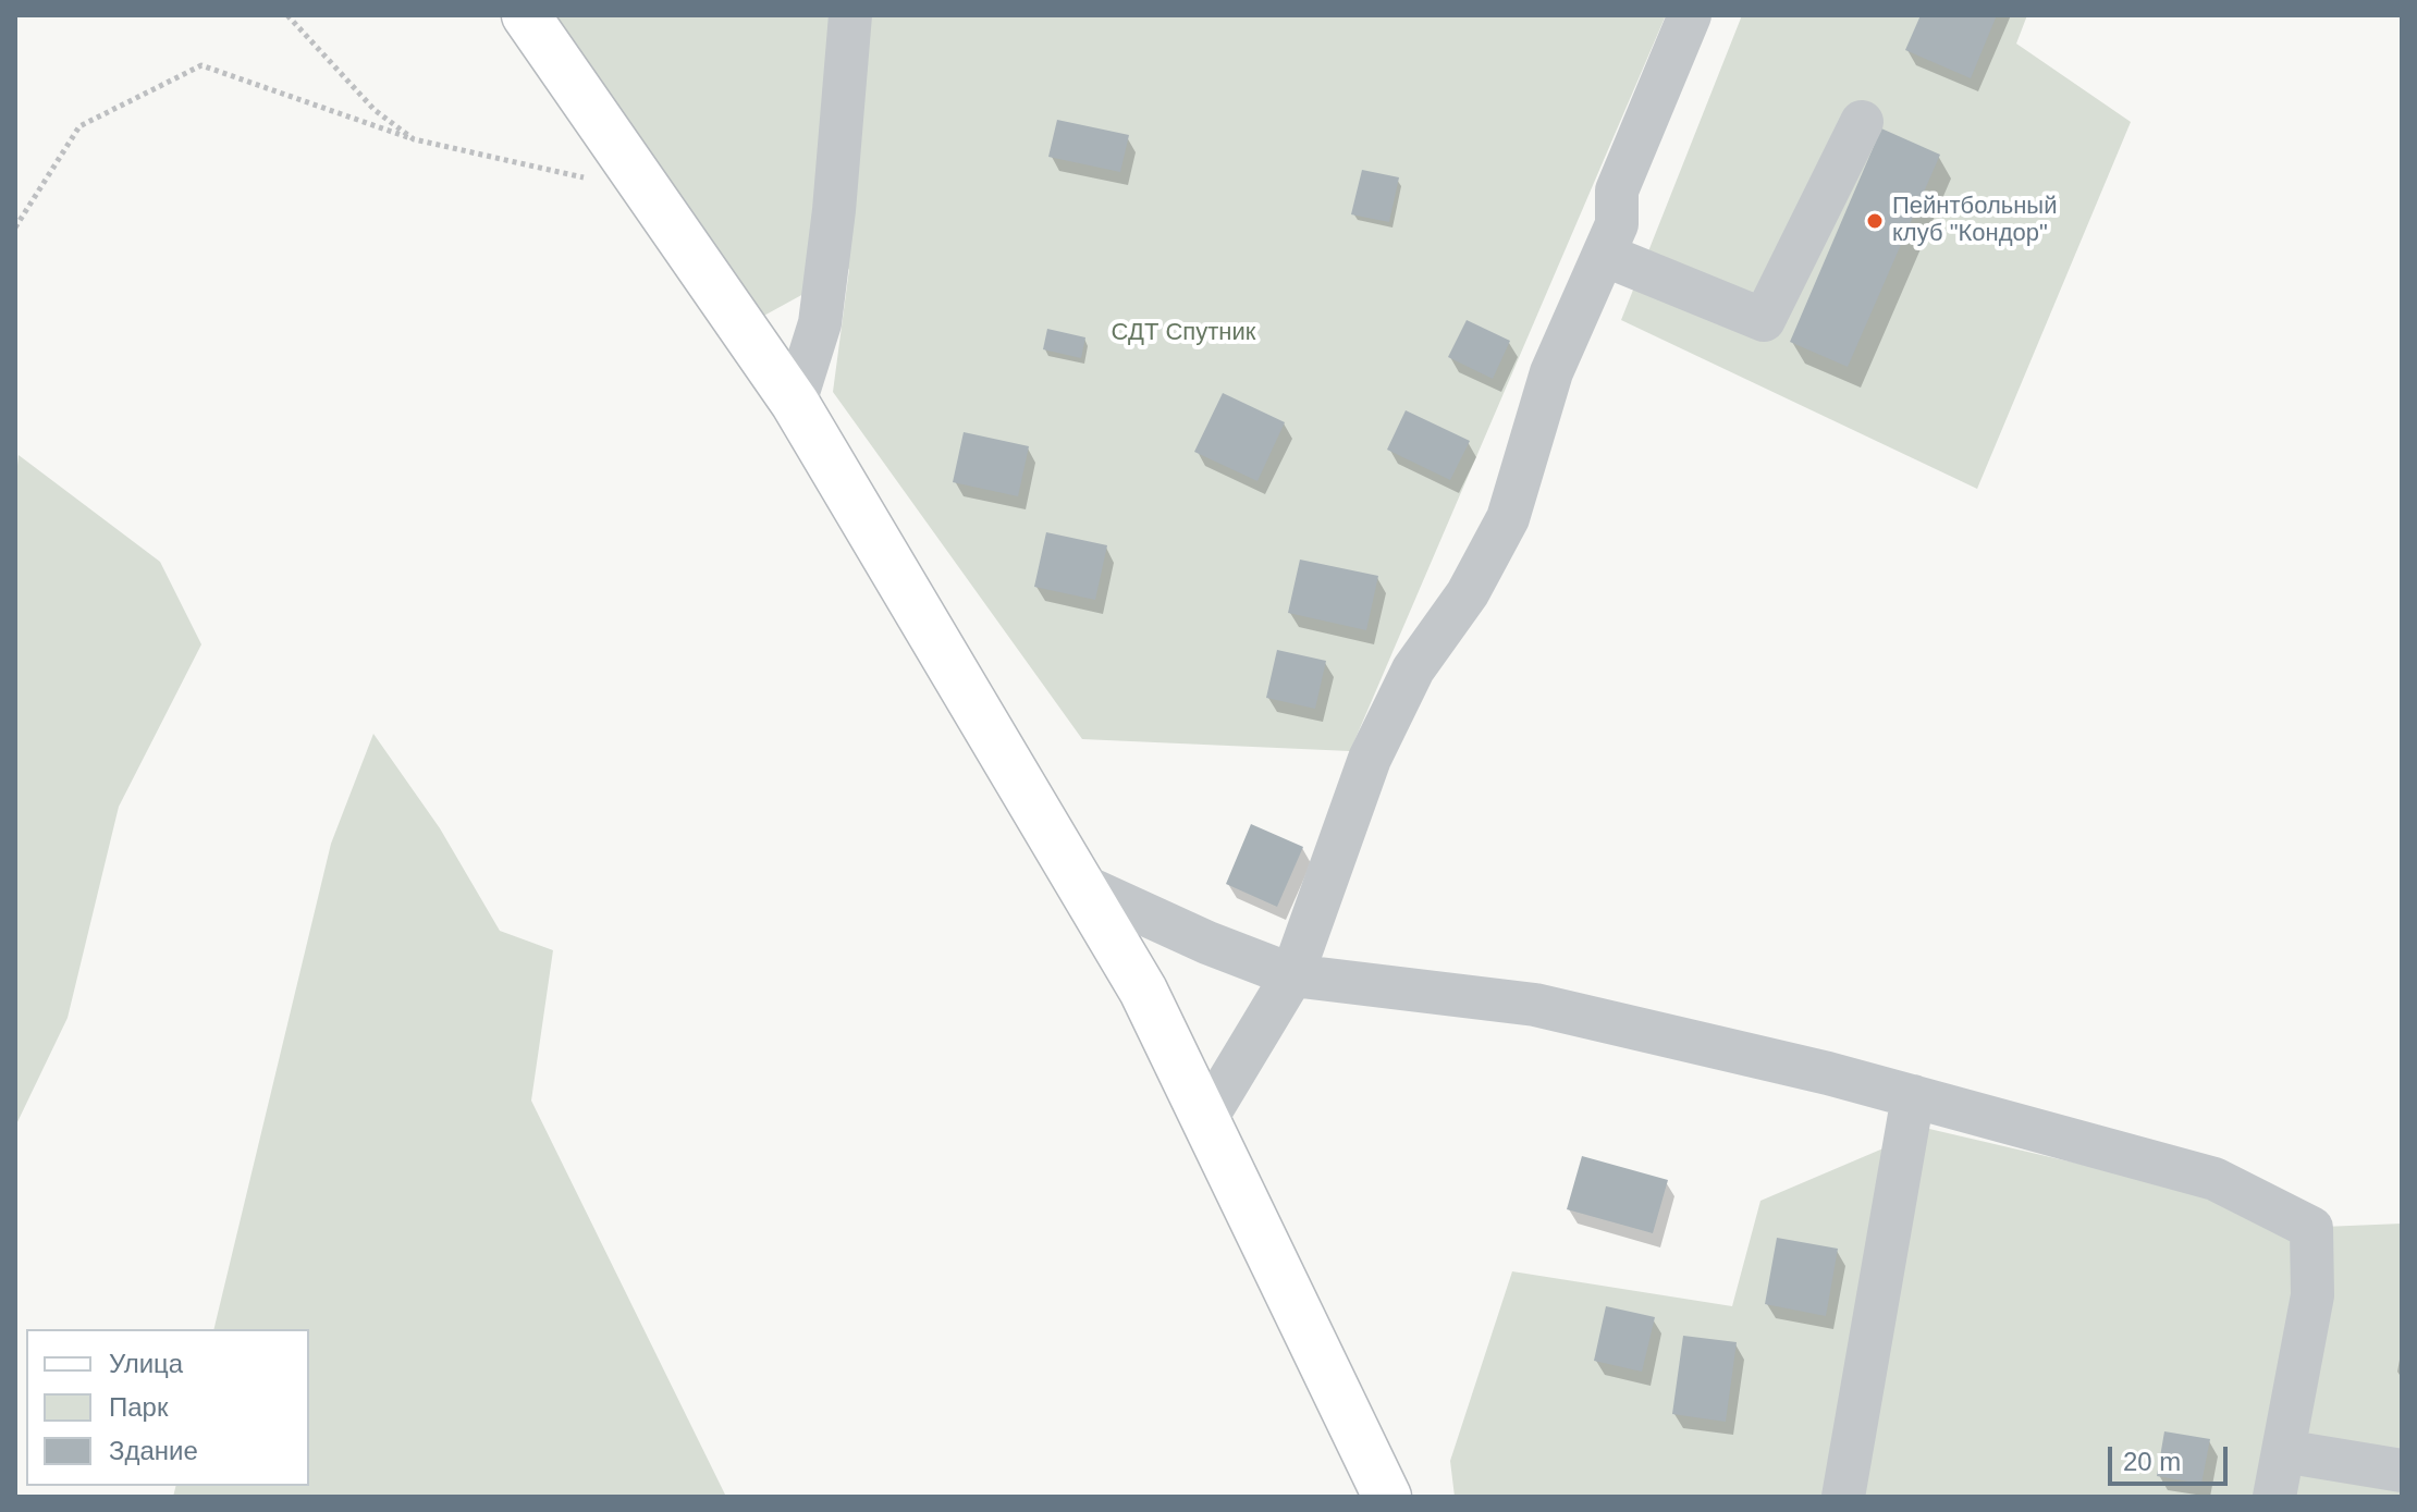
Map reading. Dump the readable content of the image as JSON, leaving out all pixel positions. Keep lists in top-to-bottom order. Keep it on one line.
{"parks":["СДТ Спутник"],"places":["Пейнтбольный клуб \"Кондор\""],"legend":["Улица","Парк","Здание"],"scale_bar":"20 m"}
